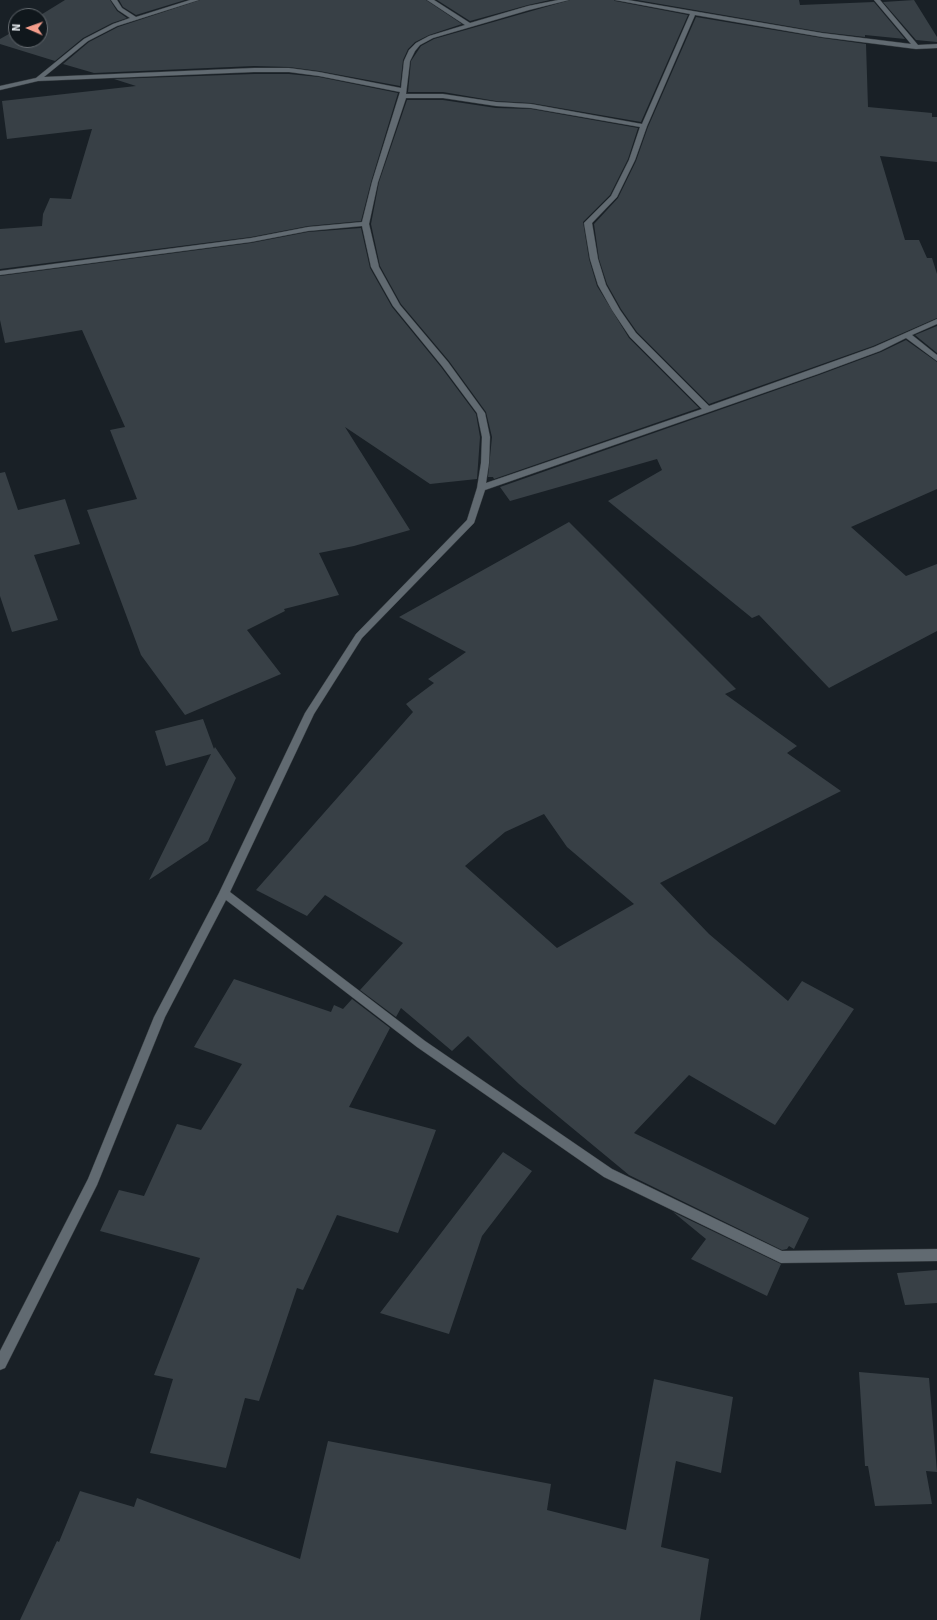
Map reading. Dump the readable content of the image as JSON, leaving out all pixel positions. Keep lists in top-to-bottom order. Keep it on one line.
{"north":"left"}
